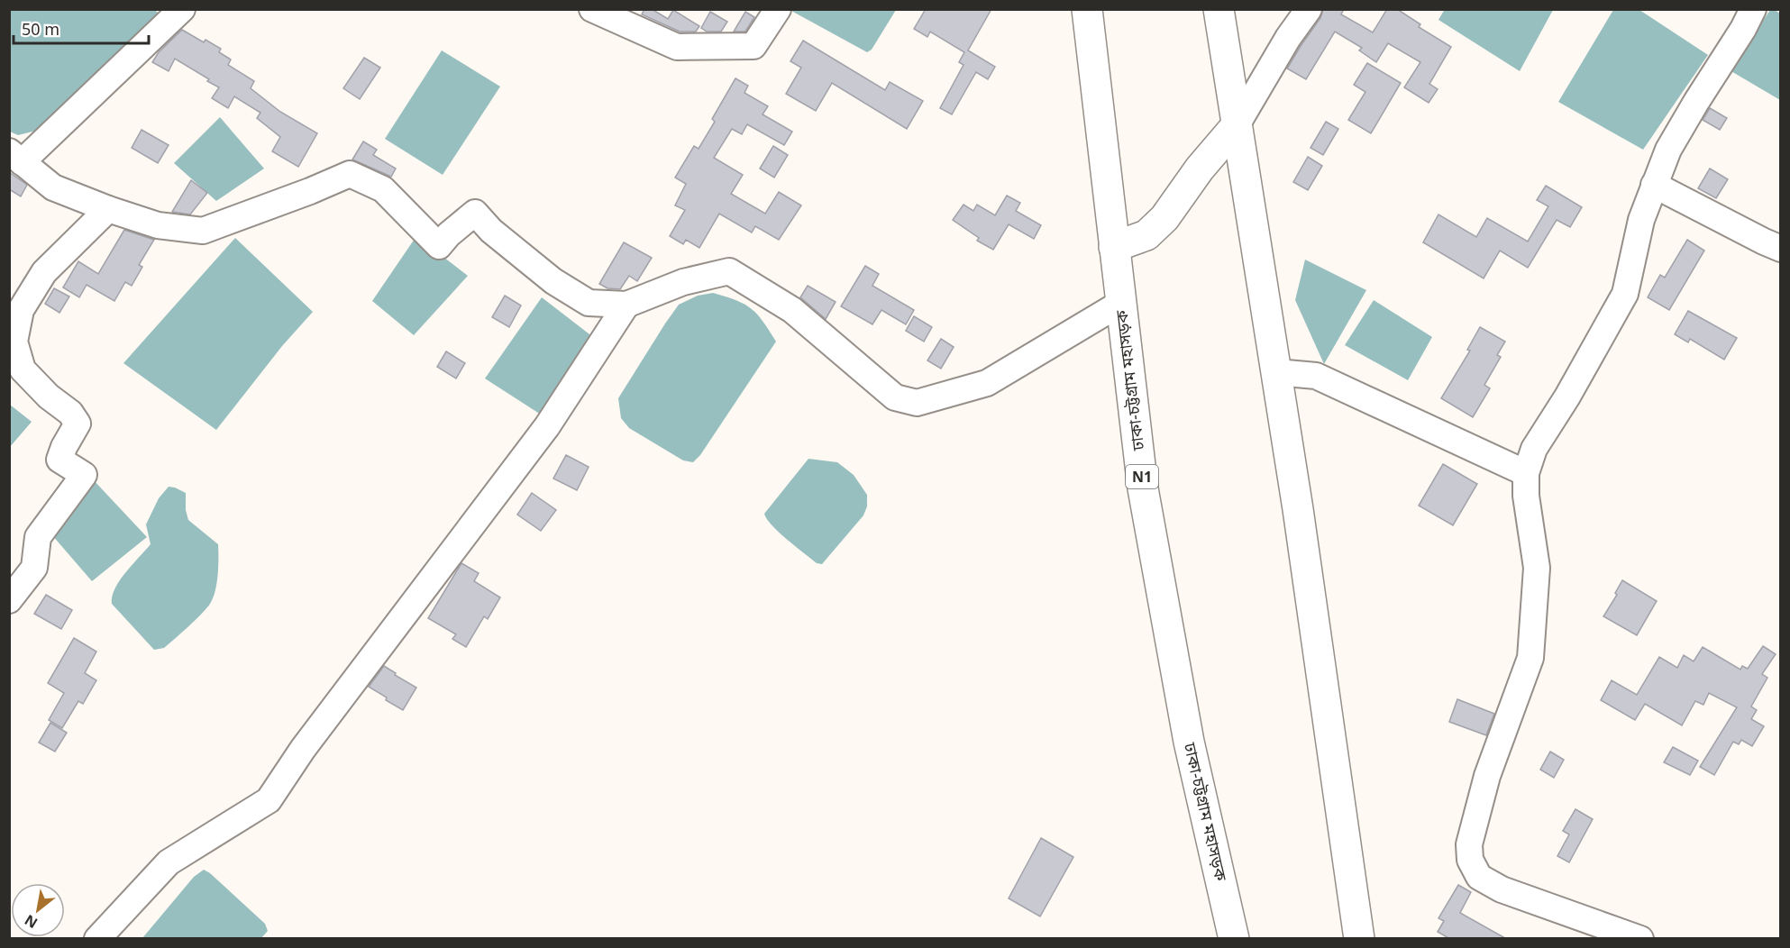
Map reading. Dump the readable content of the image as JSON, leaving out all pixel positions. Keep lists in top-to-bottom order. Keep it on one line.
{"streets":{"highway":["ঢাকা-চট্টগ্রাম মহাসড়ক","N1"]},"scale_bar":"50 m","north":"bottom left"}
